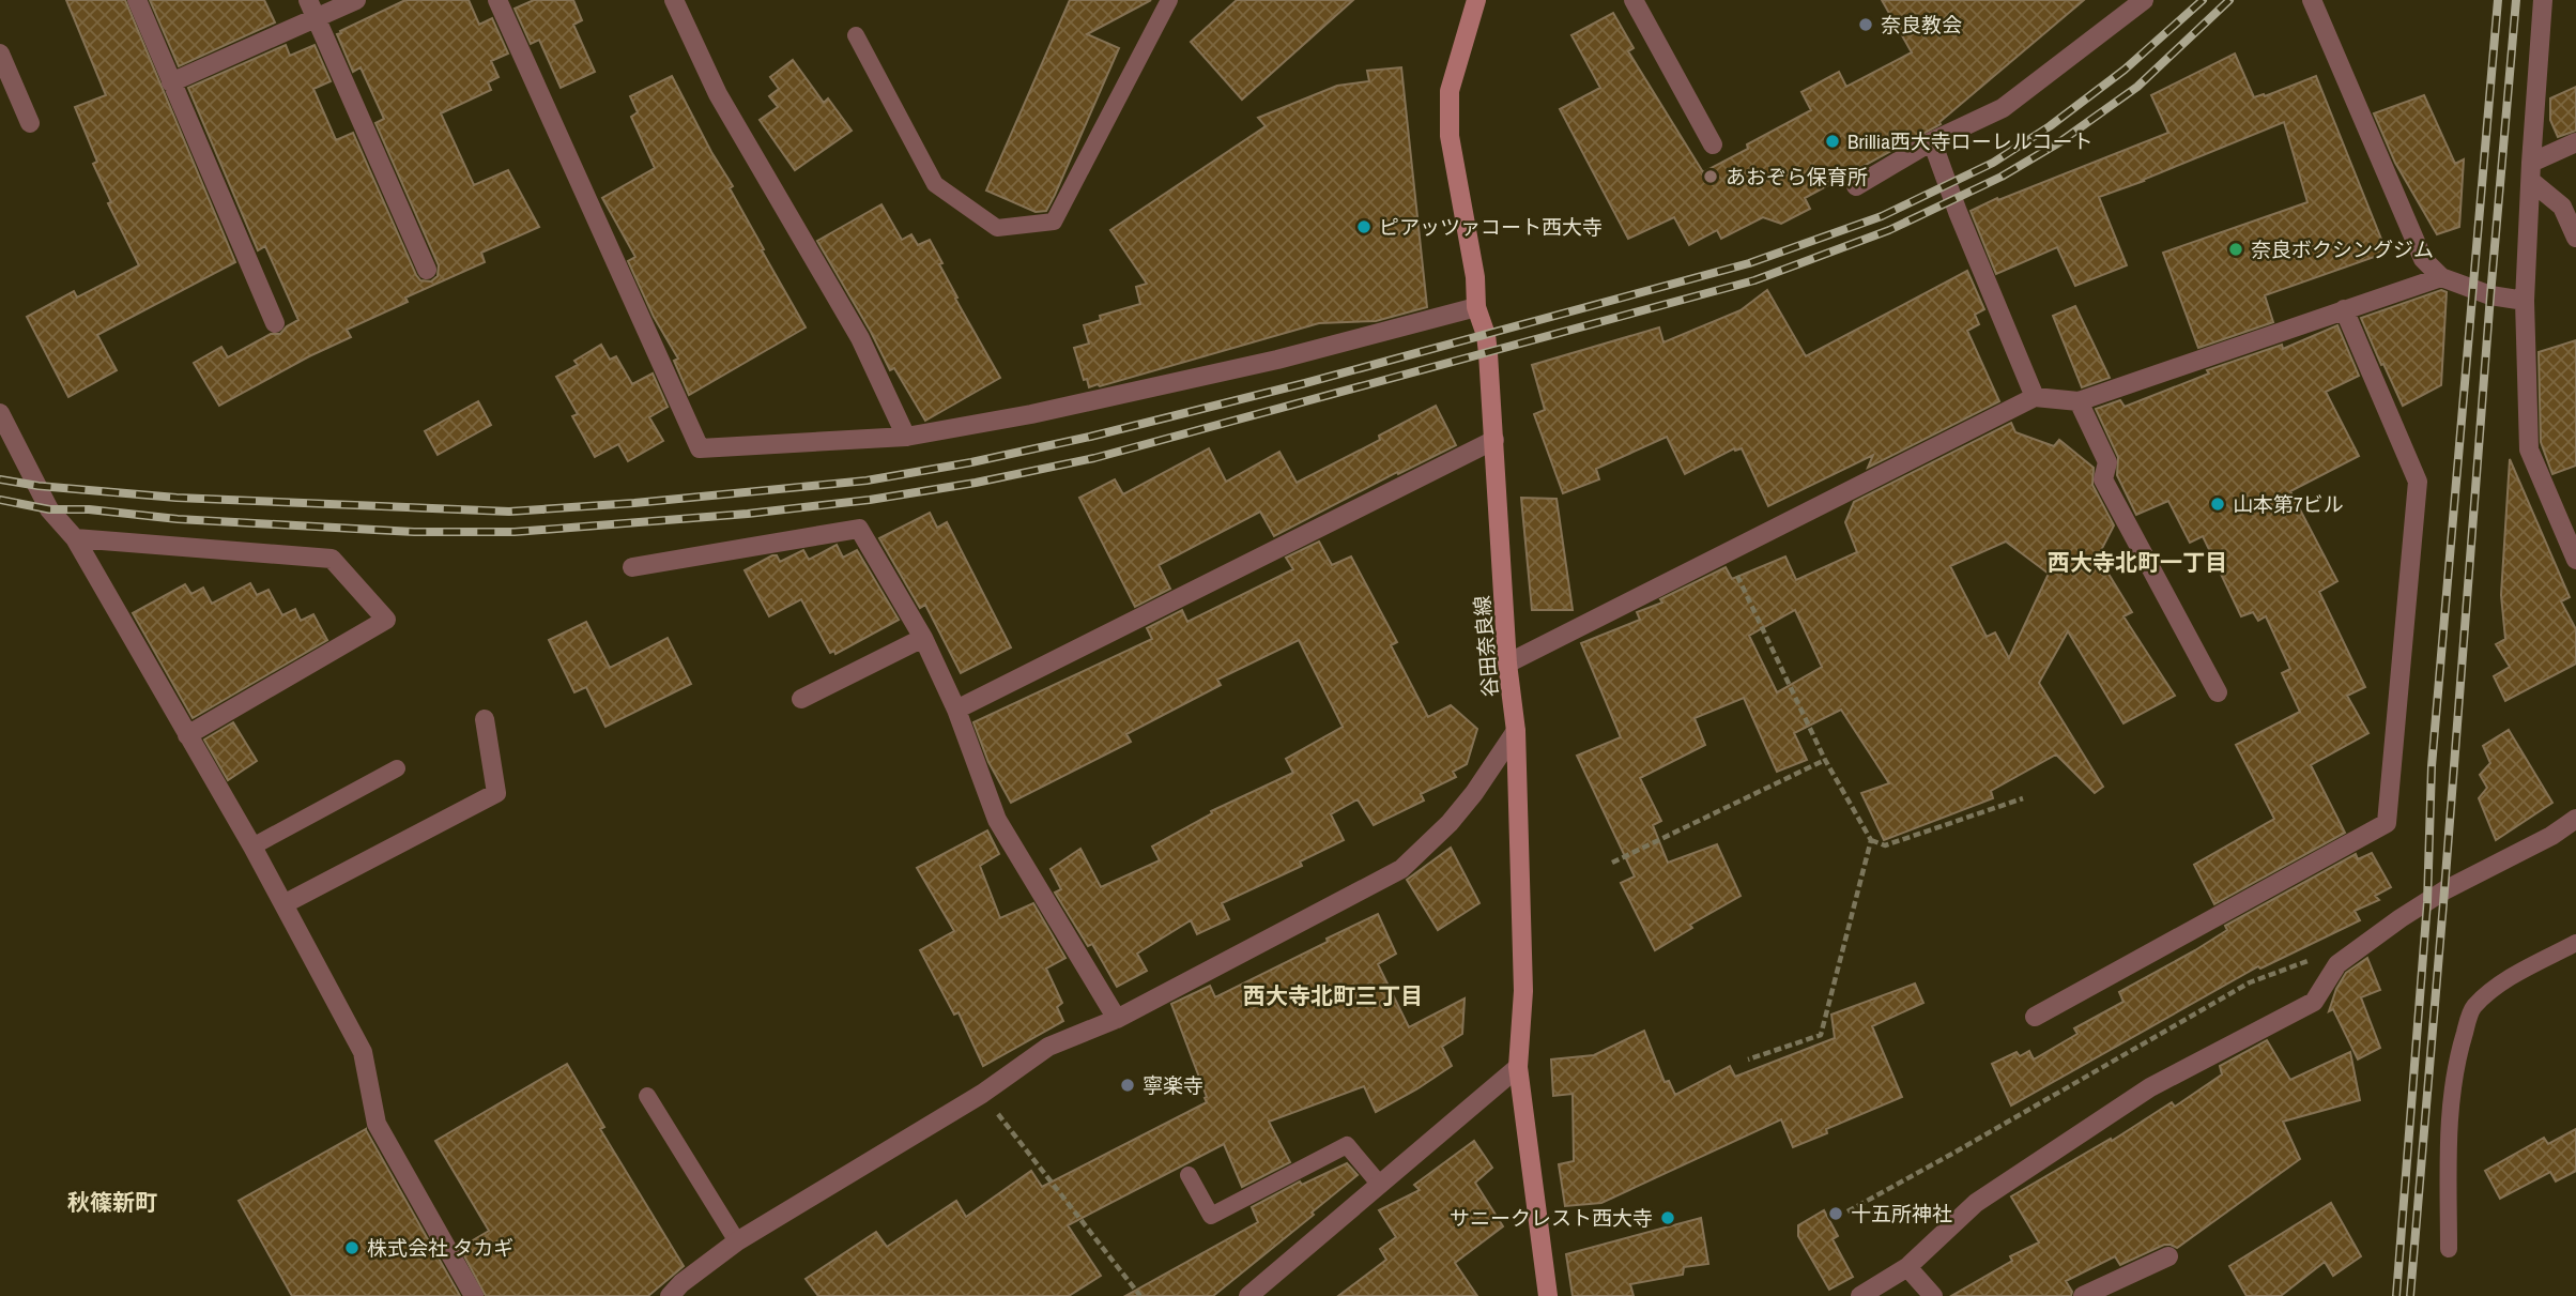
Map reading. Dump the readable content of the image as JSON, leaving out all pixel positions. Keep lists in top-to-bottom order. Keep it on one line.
{"streets":{"main road":["谷田奈良線"]},"districts":["西大寺北町一丁目","西大寺北町三丁目","秋篠新町"],"places":["奈良教会","Brillia西大寺ローレルコート","あおぞら保育所","ピアッツァコート西大寺","奈良ボクシングジム","山本第7ビル","寧楽寺","十五所神社","サニークレスト西大寺","株式会社 タカギ"]}
